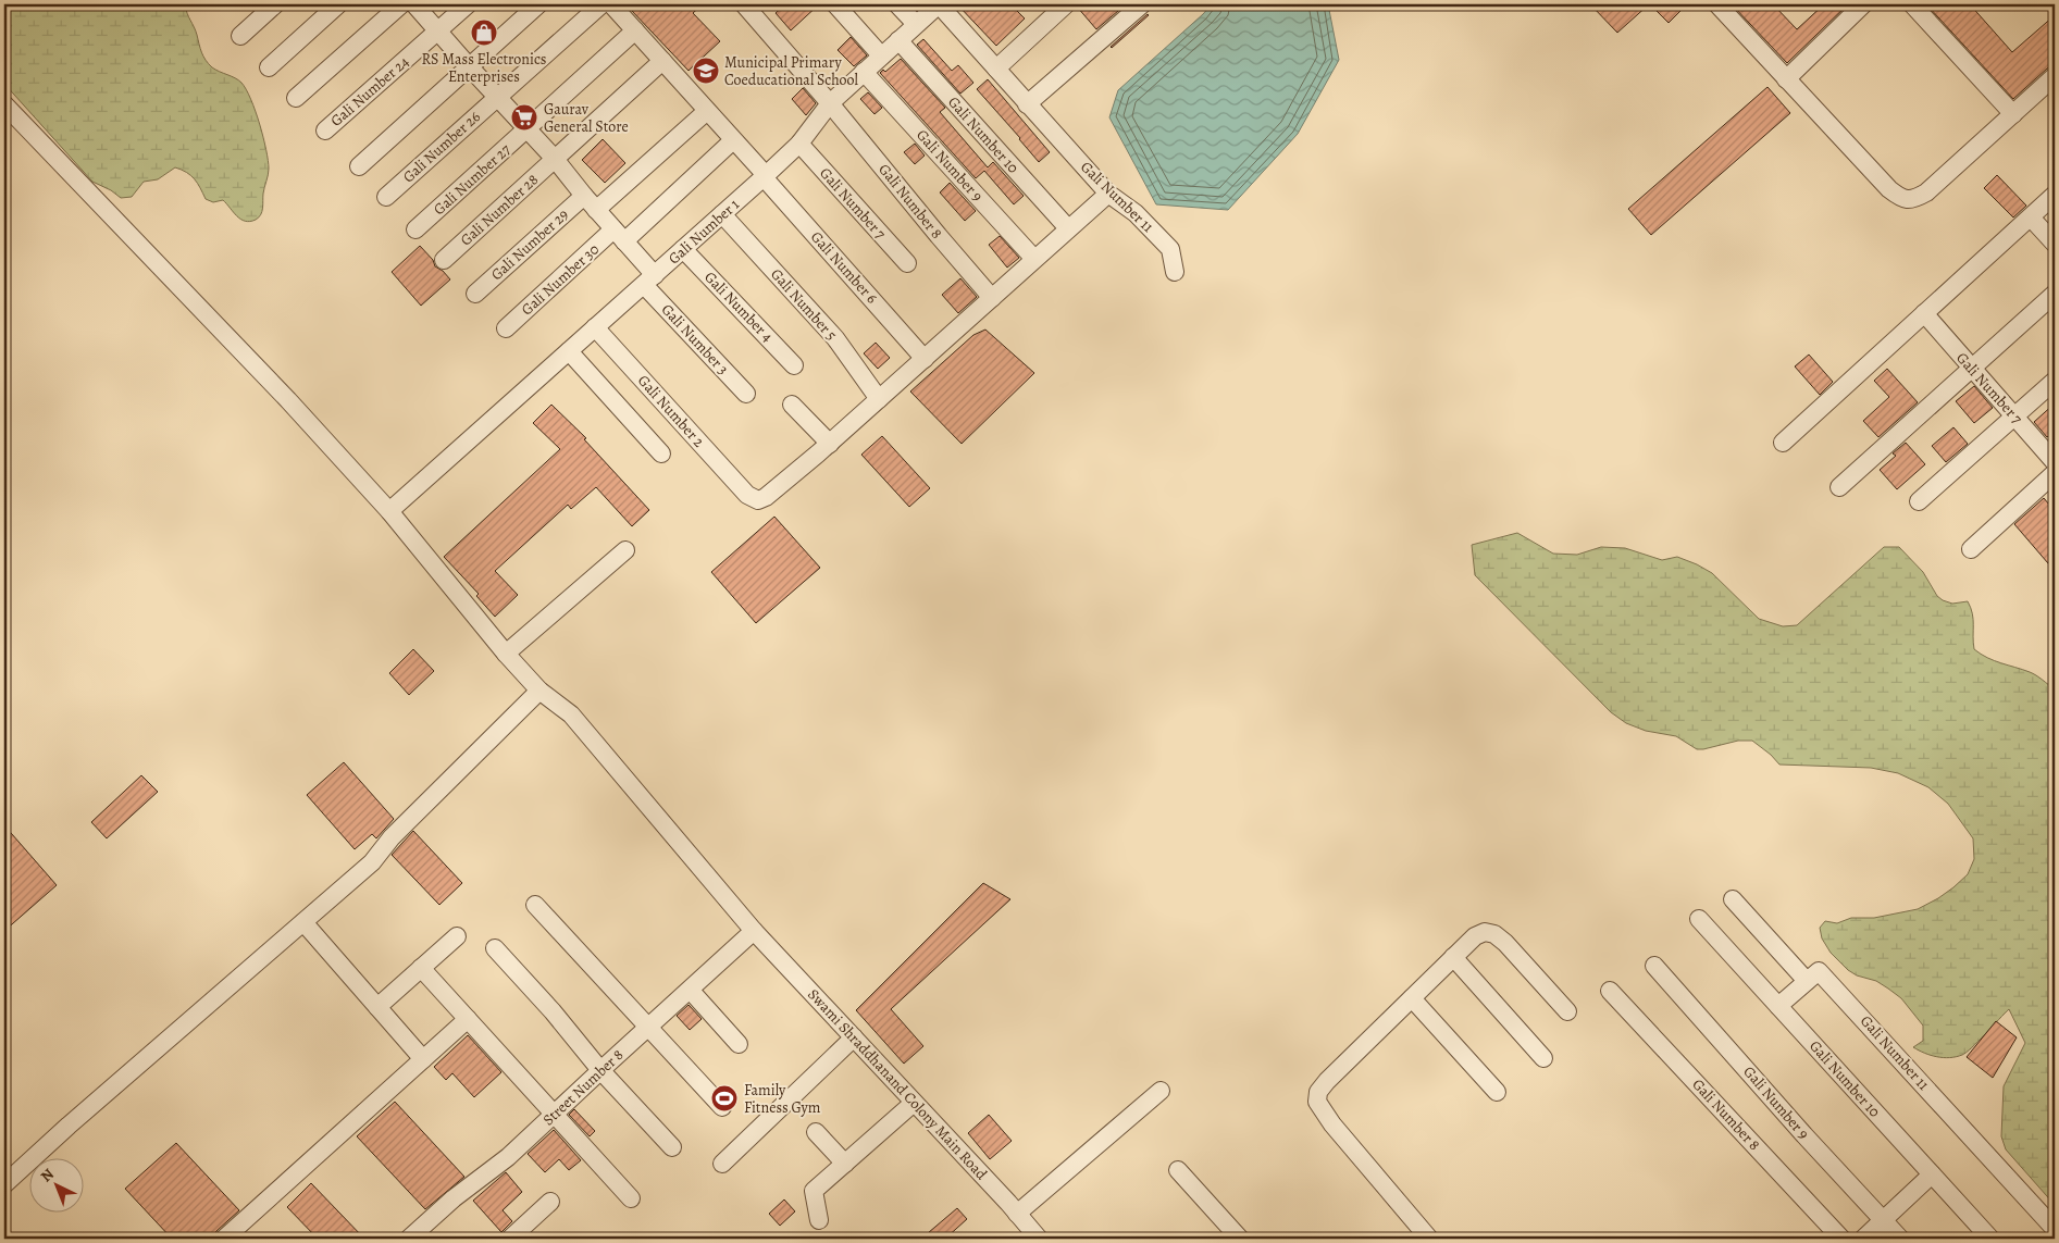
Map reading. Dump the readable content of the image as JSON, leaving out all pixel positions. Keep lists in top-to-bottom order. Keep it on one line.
{"streets":{"street":["Gali Number 24","Gali Number 10","Gali Number 26","Gali Number 9","Gali Number 27","Gali Number 11","Gali Number 8","Gali Number 7","Gali Number 28","Gali Number 1","Gali Number 29","Gali Number 6","Gali Number 30","Gali Number 5","Gali Number 4","Gali Number 3","Gali Number 2","Swami Shraddhanand Colony Main Road","Street Number 8"]},"crossings":[["Gali Number 24","Gali Number 3"],["Gali Number 10","Gali Number 1"],["Gali Number 26","Gali Number 3"],["Gali Number 9","Gali Number 1"],["Gali Number 27","Gali Number 3"],["Gali Number 11","Gali Number 1"],["Gali Number 8","Gali Number 1"],["Gali Number 7","Gali Number 1"],["Gali Number 28","Gali Number 3"],["Gali Number 1","Gali Number 6"],["Gali Number 1","Gali Number 5"],["Gali Number 1","Gali Number 4"],["Gali Number 1","Gali Number 3"],["Gali Number 1","Gali Number 2"],["Gali Number 1","Swami Shraddhanand Colony Main Road"],["Gali Number 29","Gali Number 3"],["Gali Number 30","Gali Number 3"],["Swami Shraddhanand Colony Main Road","Street Number 8"]],"places":{"shop":["RS Mass Electronics Enterprises"],"school or university":["Municipal Primary Coeducational School"],"supermarket":["Gaurav General Store"],"sports":["Family Fitness Gym"]},"north":"top left"}
